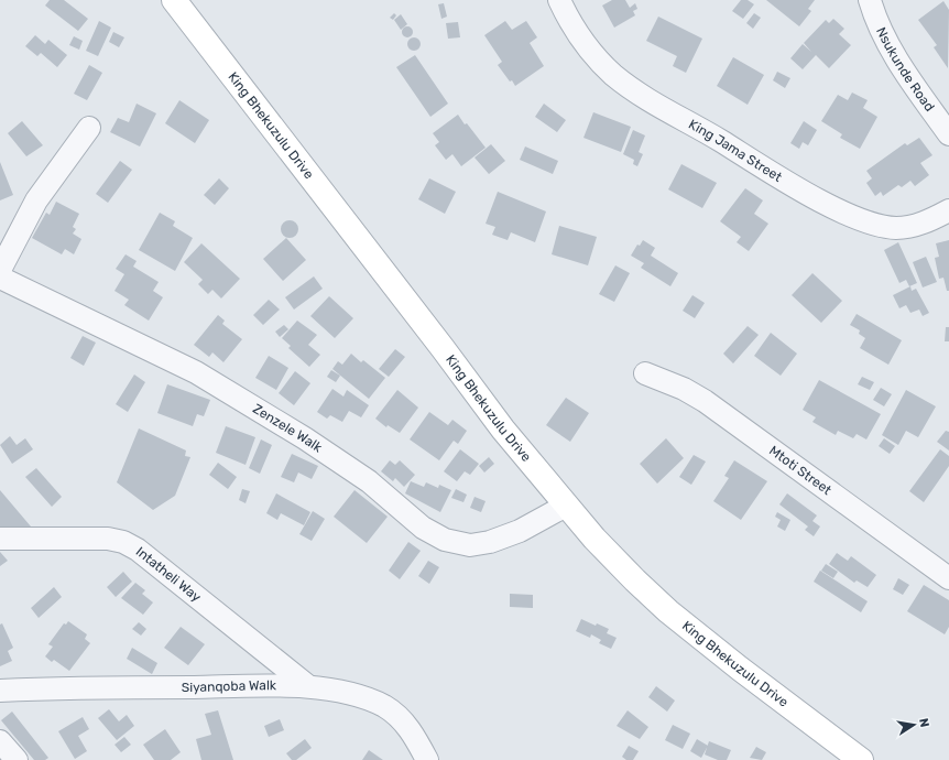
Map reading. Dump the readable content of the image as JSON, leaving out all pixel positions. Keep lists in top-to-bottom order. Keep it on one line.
{"streets":{"street":["Nsukunde Road","King Bhekuzulu Drive","King Jama Street","Zenzele Walk","Mtoti Street","Intatheli Way","Siyanqoba Walk"]},"crossings":[["King Bhekuzulu Drive","Zenzele Walk"],["Intatheli Way","Siyanqoba Walk"]],"north":"right"}
